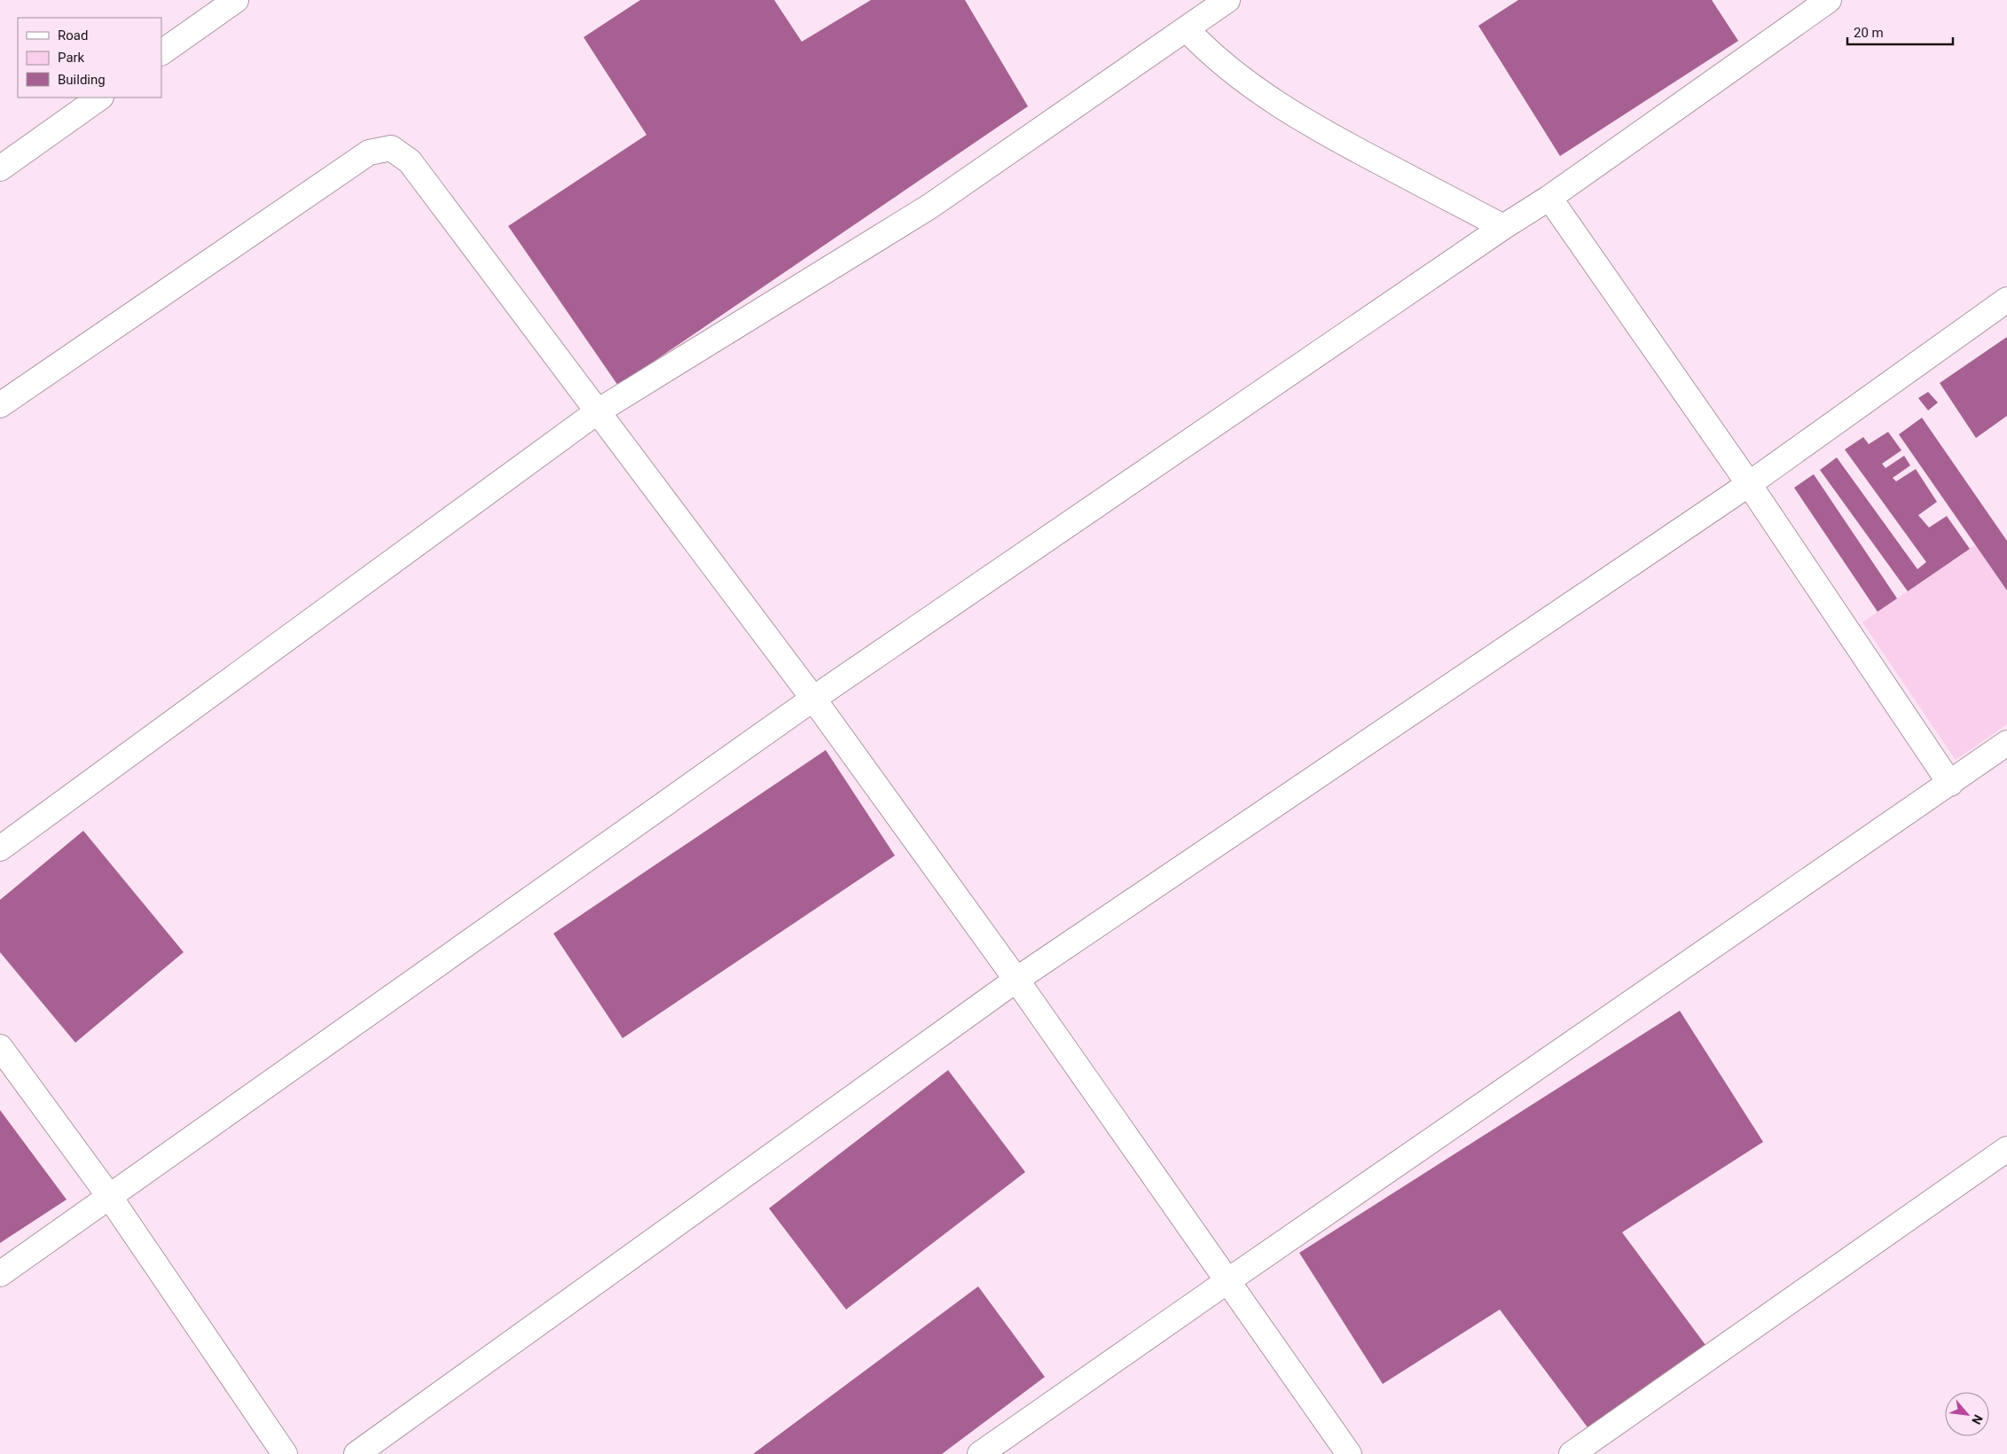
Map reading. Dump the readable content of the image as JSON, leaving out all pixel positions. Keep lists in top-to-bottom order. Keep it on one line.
{"legend":["Road","Park","Building"],"scale_bar":"20 m","north":"bottom right"}
